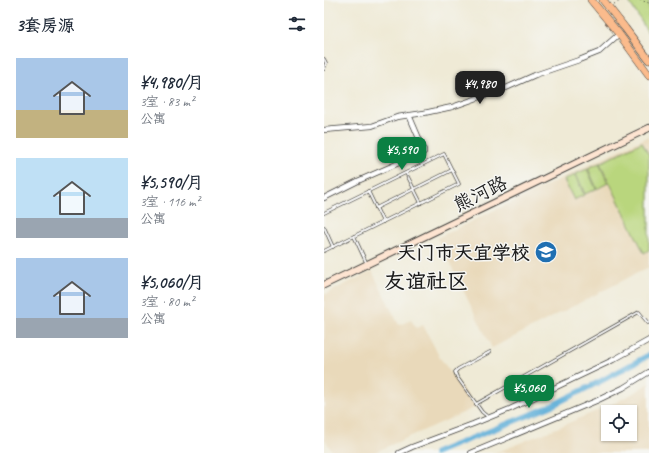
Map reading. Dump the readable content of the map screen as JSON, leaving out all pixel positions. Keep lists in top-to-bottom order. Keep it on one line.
{"streets":{"street":["熊河路"]},"districts":["友谊社区"],"places":{"school or university":["天门市天宜学校"]},"page":{"heading":"3套房源","list":[{"name":"¥4,980/月","note":"3室 · 83 m² · 公寓"},{"name":"¥5,590/月","note":"3室 · 116 m² · 公寓"},{"name":"¥5,060/月","note":"3室 · 80 m² · 公寓"}],"price":["¥4,980","¥5,590","¥5,060"]}}
